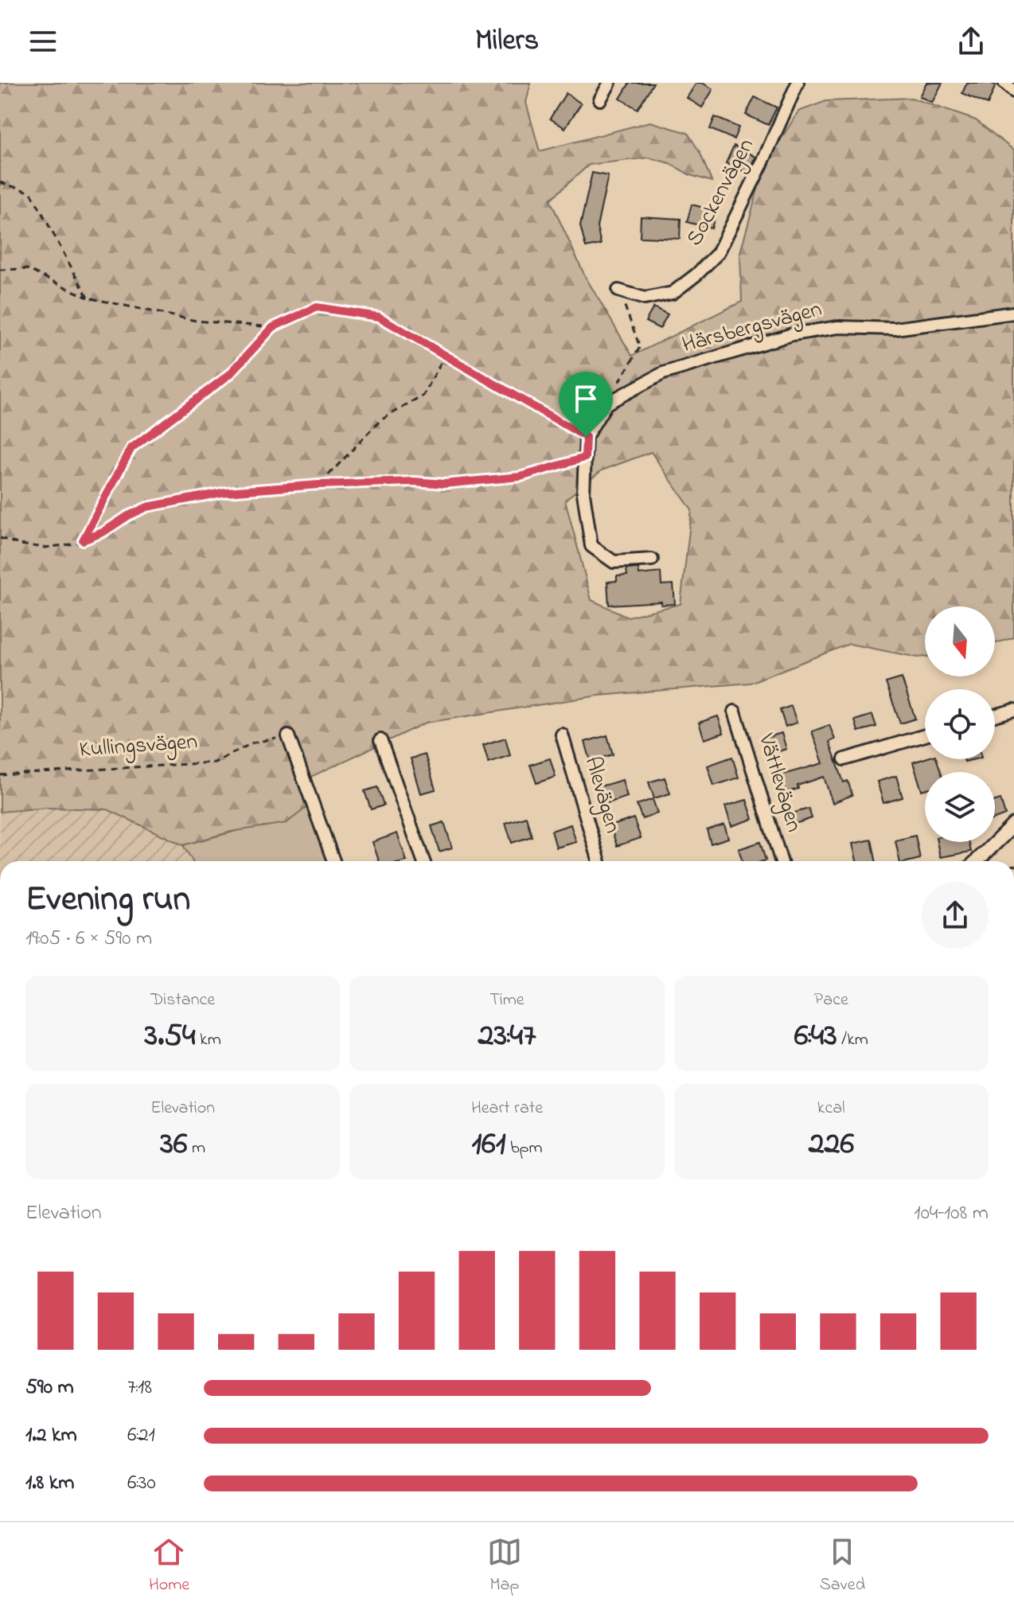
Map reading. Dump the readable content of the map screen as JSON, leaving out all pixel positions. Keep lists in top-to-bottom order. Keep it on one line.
{"streets":{"street":["Sockenvägen","Härsbergsvägen","Vättlevägen","Alevägen"],"path":["Kullingsvägen"]},"north":"bottom","page":{"header":"Milers","heading":["Evening run","19:05 · 6 × 590 m"],"stats":[["Distance","3.54 km"],["Time","23:47"],["Pace","6:43 /km"],["Elevation","36 m"],["Heart rate","161 bpm"],["kcal","226"]],"chart":["Elevation","104–108 m"],"list":[{"name":"590 m","note":"7:18"},{"name":"1.2 km","note":"6:21"},{"name":"1.8 km","note":"6:30"}],"tabs":["Home","Map","Saved"]}}
